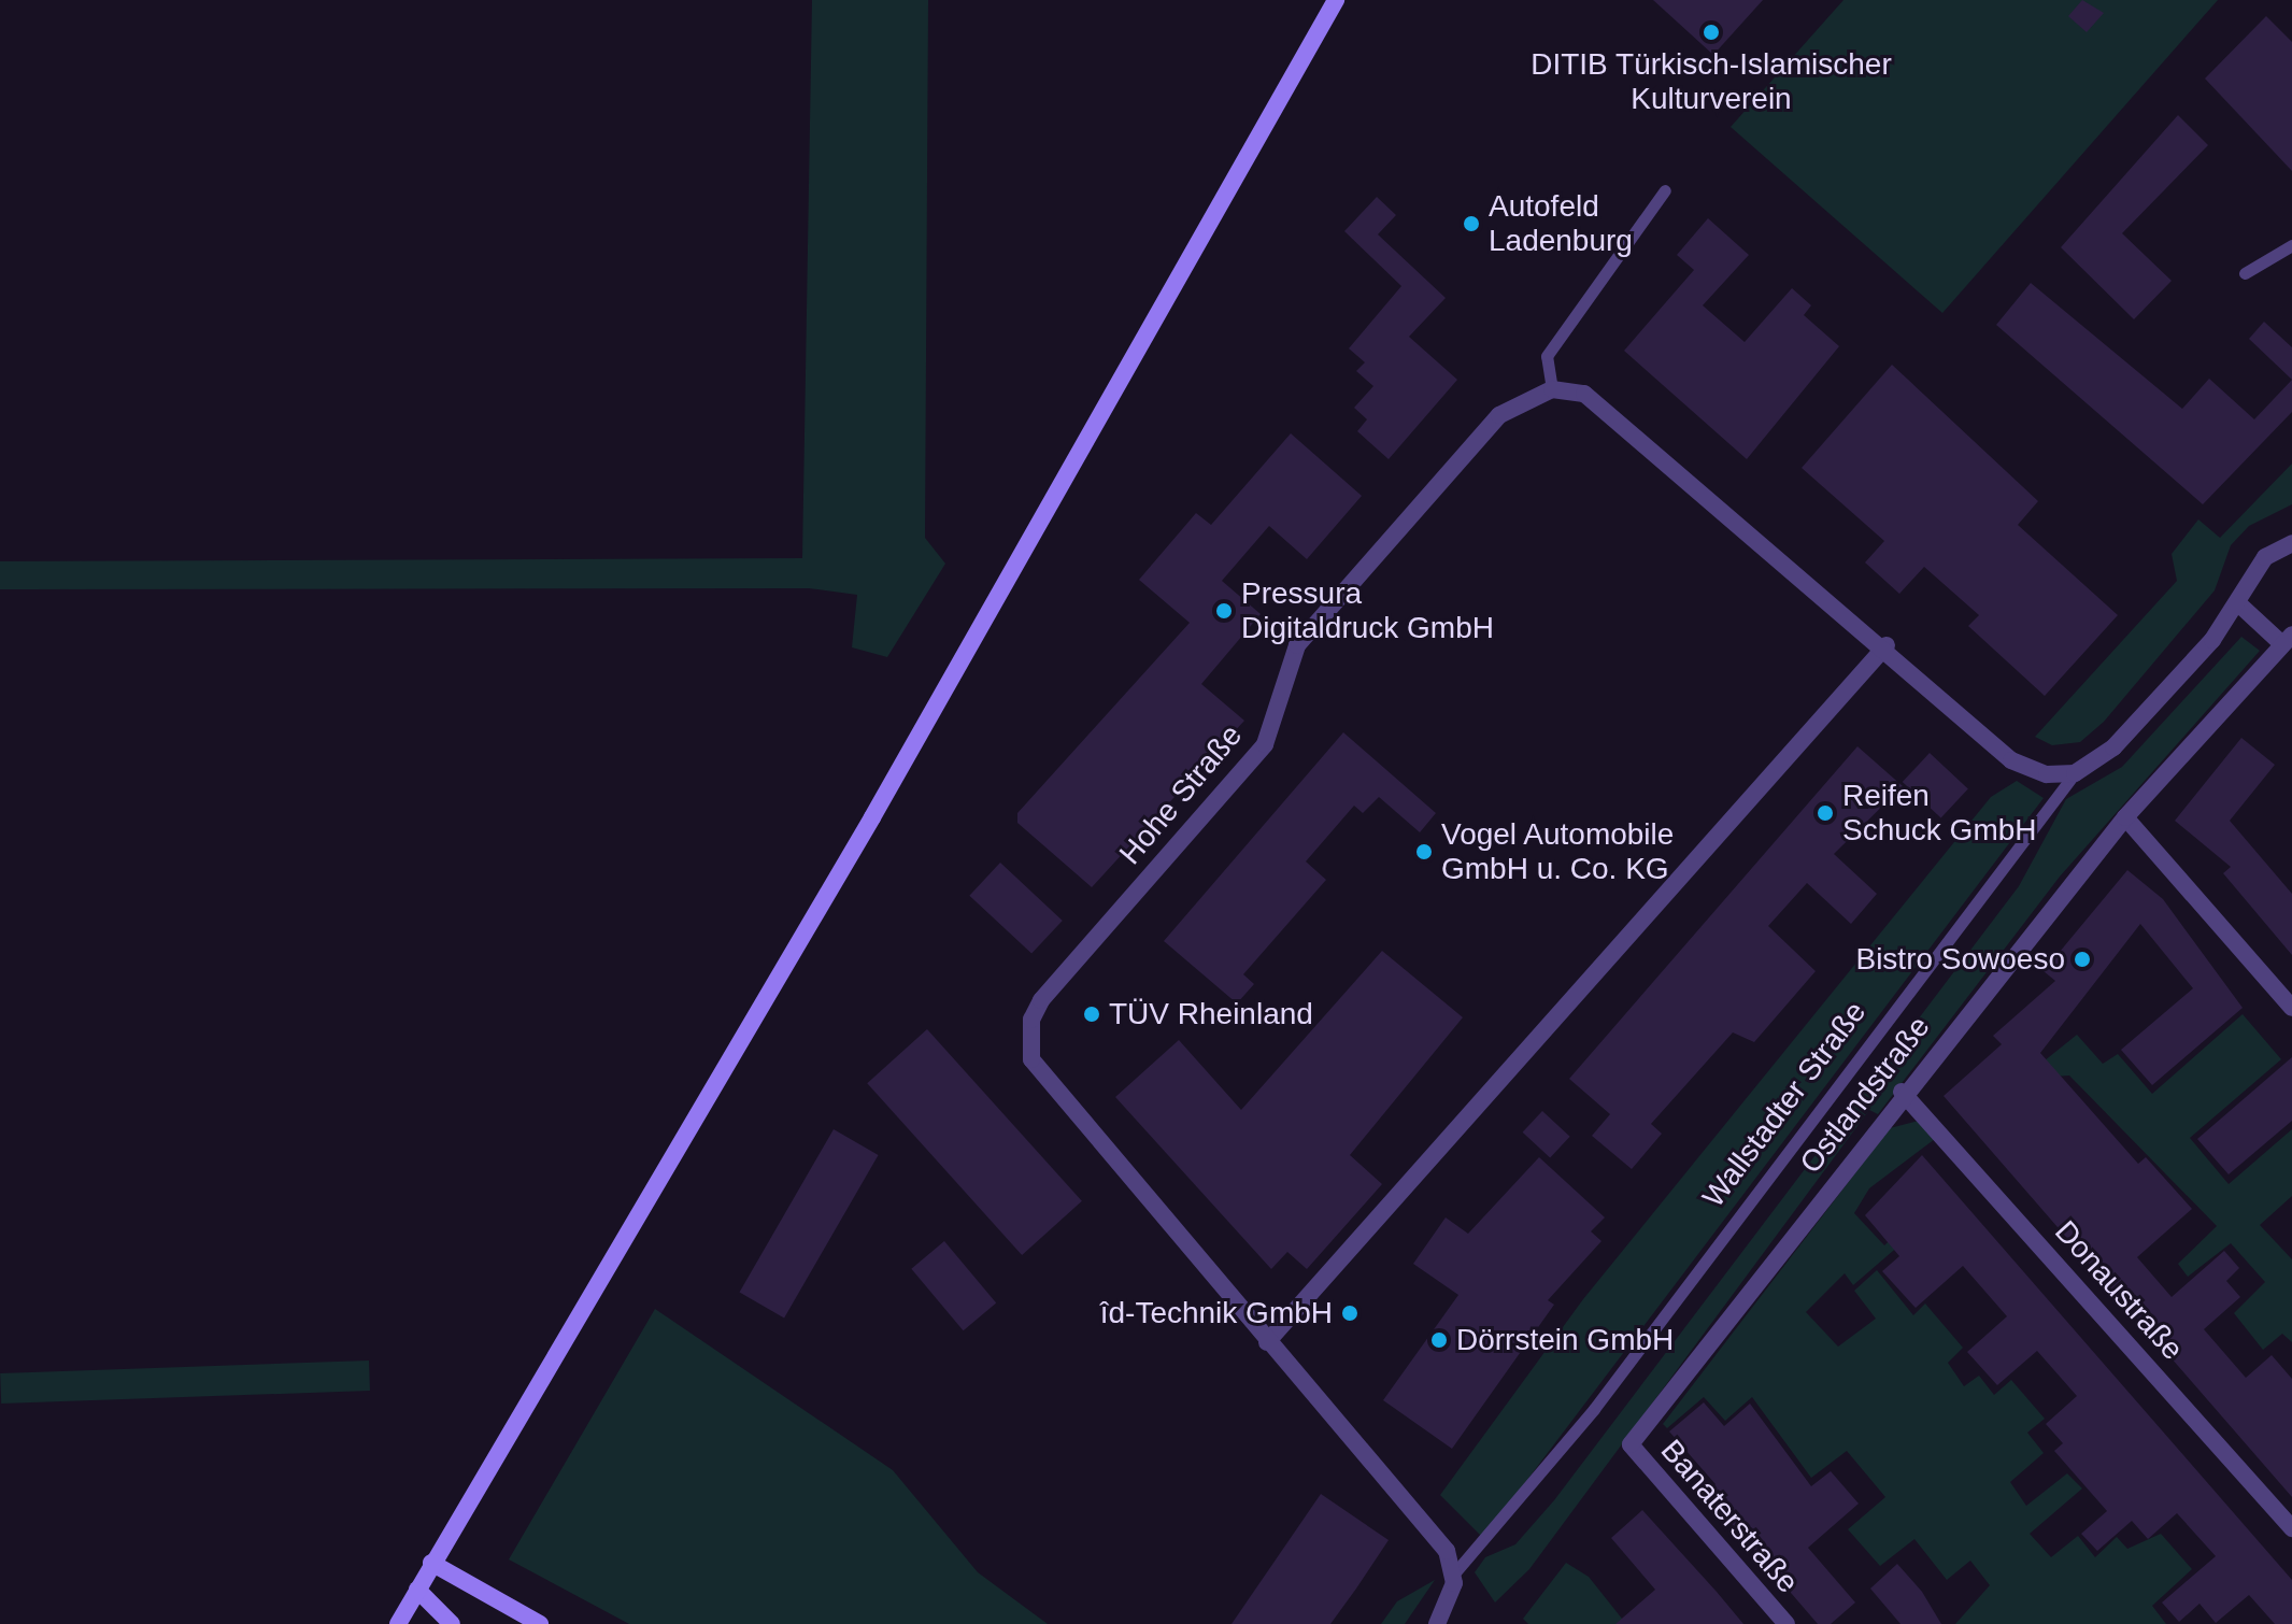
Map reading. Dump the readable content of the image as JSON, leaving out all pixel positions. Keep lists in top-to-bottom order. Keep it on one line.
{"streets":{"street":["Hohe Straße","Ostlandstraße","Wallstadter Straße","Donaustraße","Banaterstraße"]},"crossings":[["Hohe Straße","Wallstadter Straße"],["Ostlandstraße","Donaustraße"],["Ostlandstraße","Banaterstraße"]],"places":["DITIB Türkisch-Islamischer Kulturverein","Autofeld Ladenburg","Pressura Digitaldruck GmbH","Reifen Schuck GmbH","Vogel Automobile GmbH u. Co. KG","Bistro Sowoeso","TÜV Rheinland","îd-Technik GmbH","Dörrstein GmbH"]}
